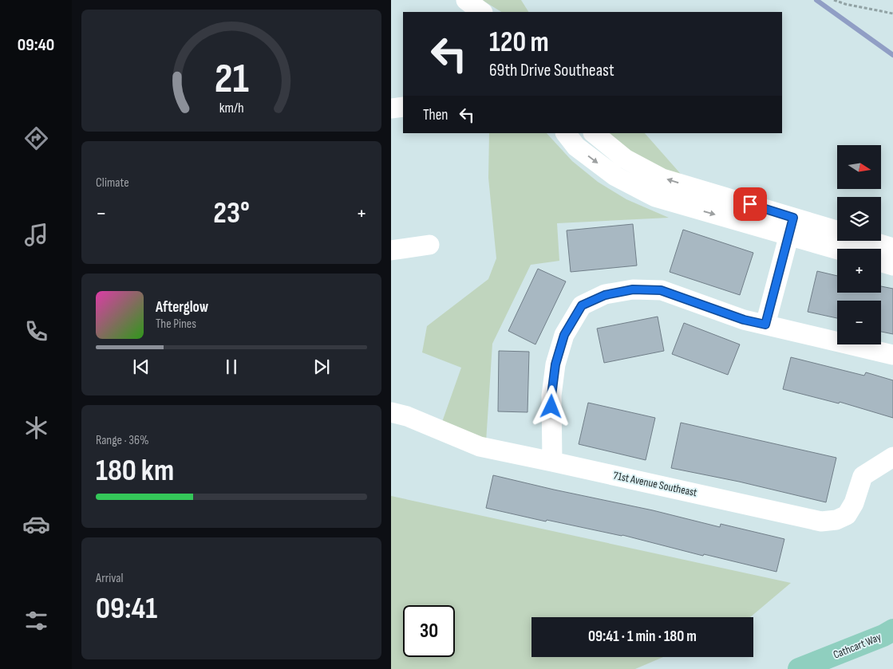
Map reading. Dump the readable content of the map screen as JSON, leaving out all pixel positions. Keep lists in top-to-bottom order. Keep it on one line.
{"streets":{"main road":["Cathcart Way"],"street":["71st Avenue Southeast"]},"north":"right","page":{"tabs":"09:40","turn":["120 m","69th Drive Southeast"],"then":"Then","tile":["Climate",["Range · 36%","180 km"],["Arrival","09:41"]],"map_buttons":["+","−"],"heat":["−","23°","+"],"song":["Afterglow","The Pines"],"limit":"30","trip":"09:41 · 1 min · 180 m","gauge":["21","km/h"]}}
